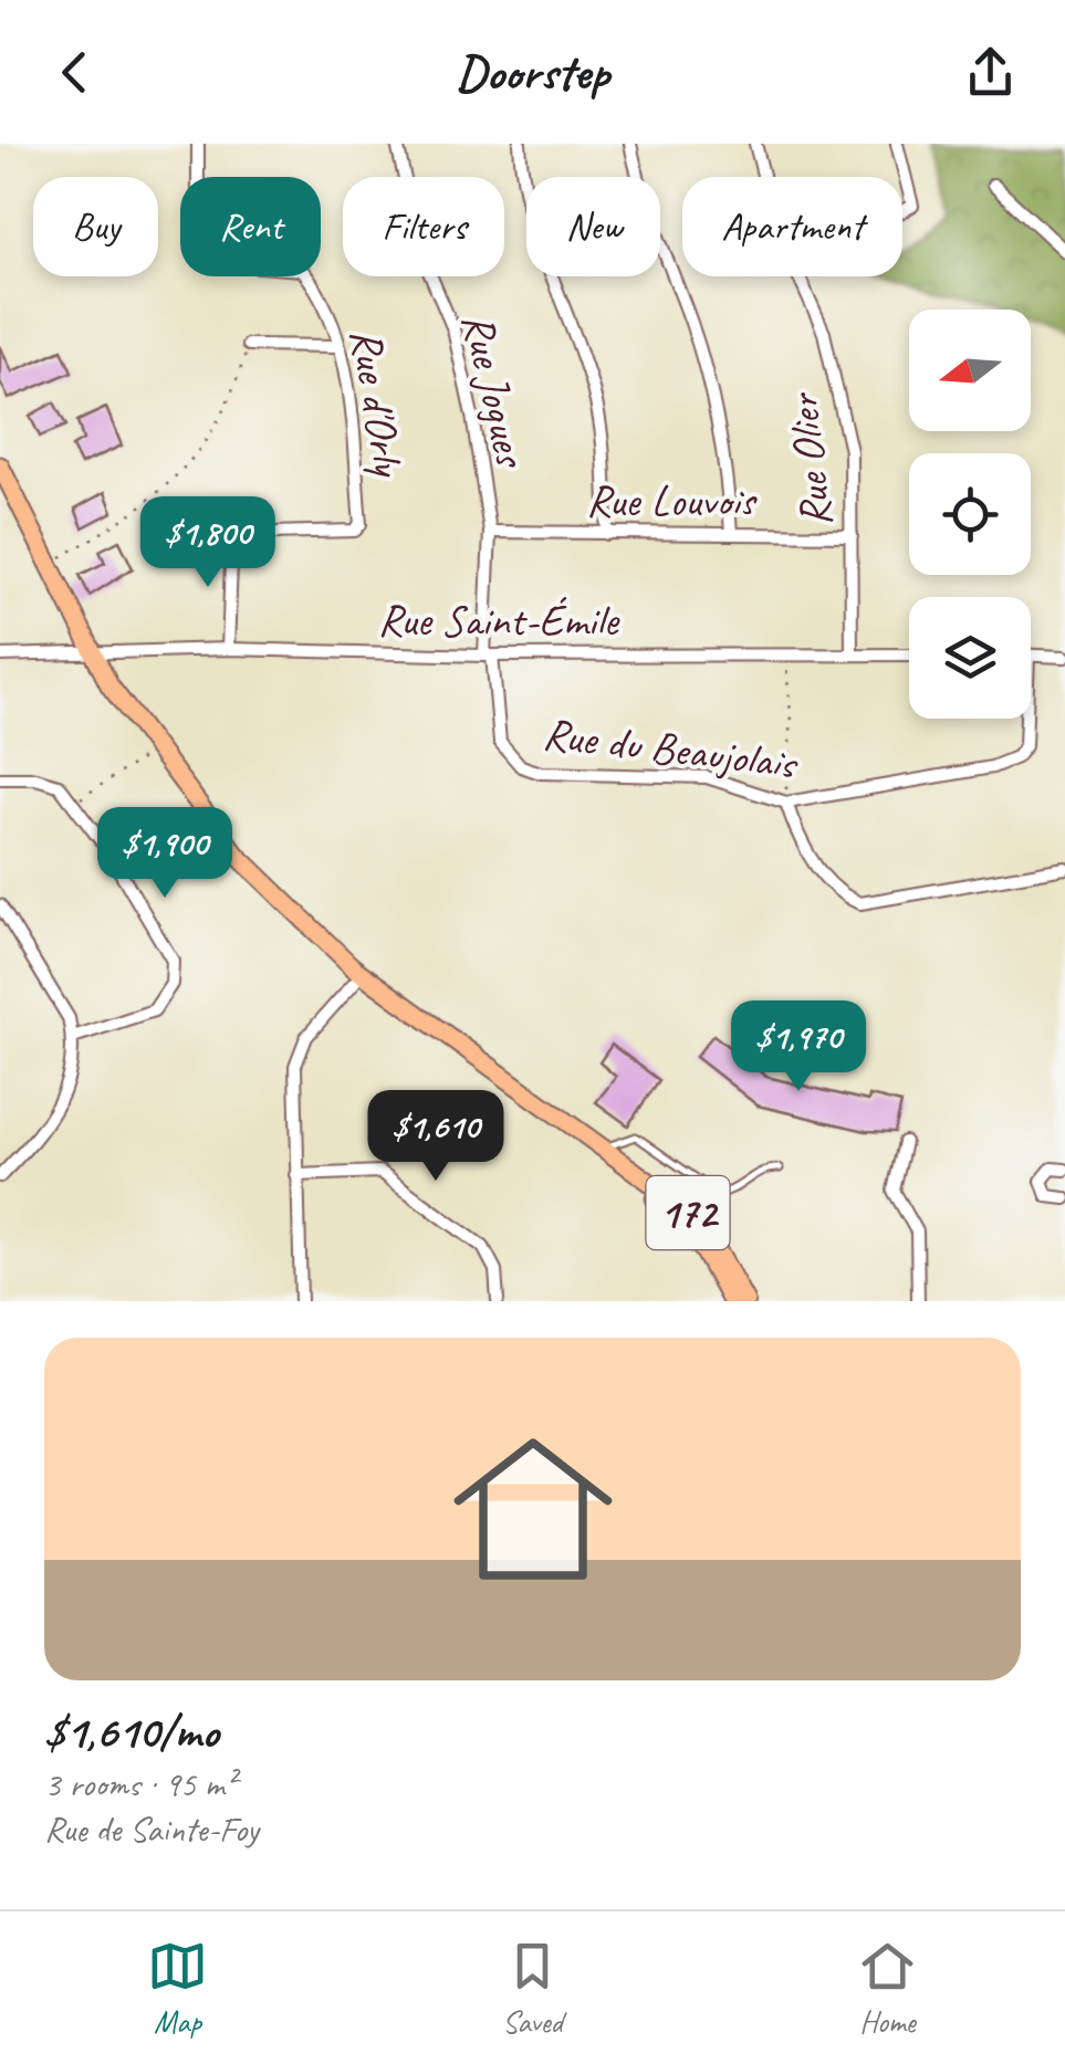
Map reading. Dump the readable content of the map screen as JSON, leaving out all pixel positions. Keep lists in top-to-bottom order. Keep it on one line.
{"streets":{"main road":["172"],"street":["Rue Jogues","Rue d'Orly","Rue Olier","Rue Louvois","Rue Saint-Émile","Rue du Beaujolais"]},"crossings":[["Rue Jogues","Rue Louvois"],["Rue Jogues","Rue Saint-Émile"],["Rue Jogues","Rue du Beaujolais"],["Rue d'Orly","Rue Saint-Émile"],["Rue Olier","Rue Louvois"],["Rue Olier","Rue Saint-Émile"],["Rue Saint-Émile","Rue du Beaujolais"],["Rue Saint-Émile","172"]],"north":"left","page":{"header":"Doorstep","chip":["Buy","Rent","Filters","New","Apartment"],"price":["$1,800","$1,900","$1,970","$1,610"],"list":[{"name":"$1,610/mo","note":"3 rooms · 95 m² · Rue de Sainte-Foy"}],"tabs":["Map","Saved","Home"]}}
